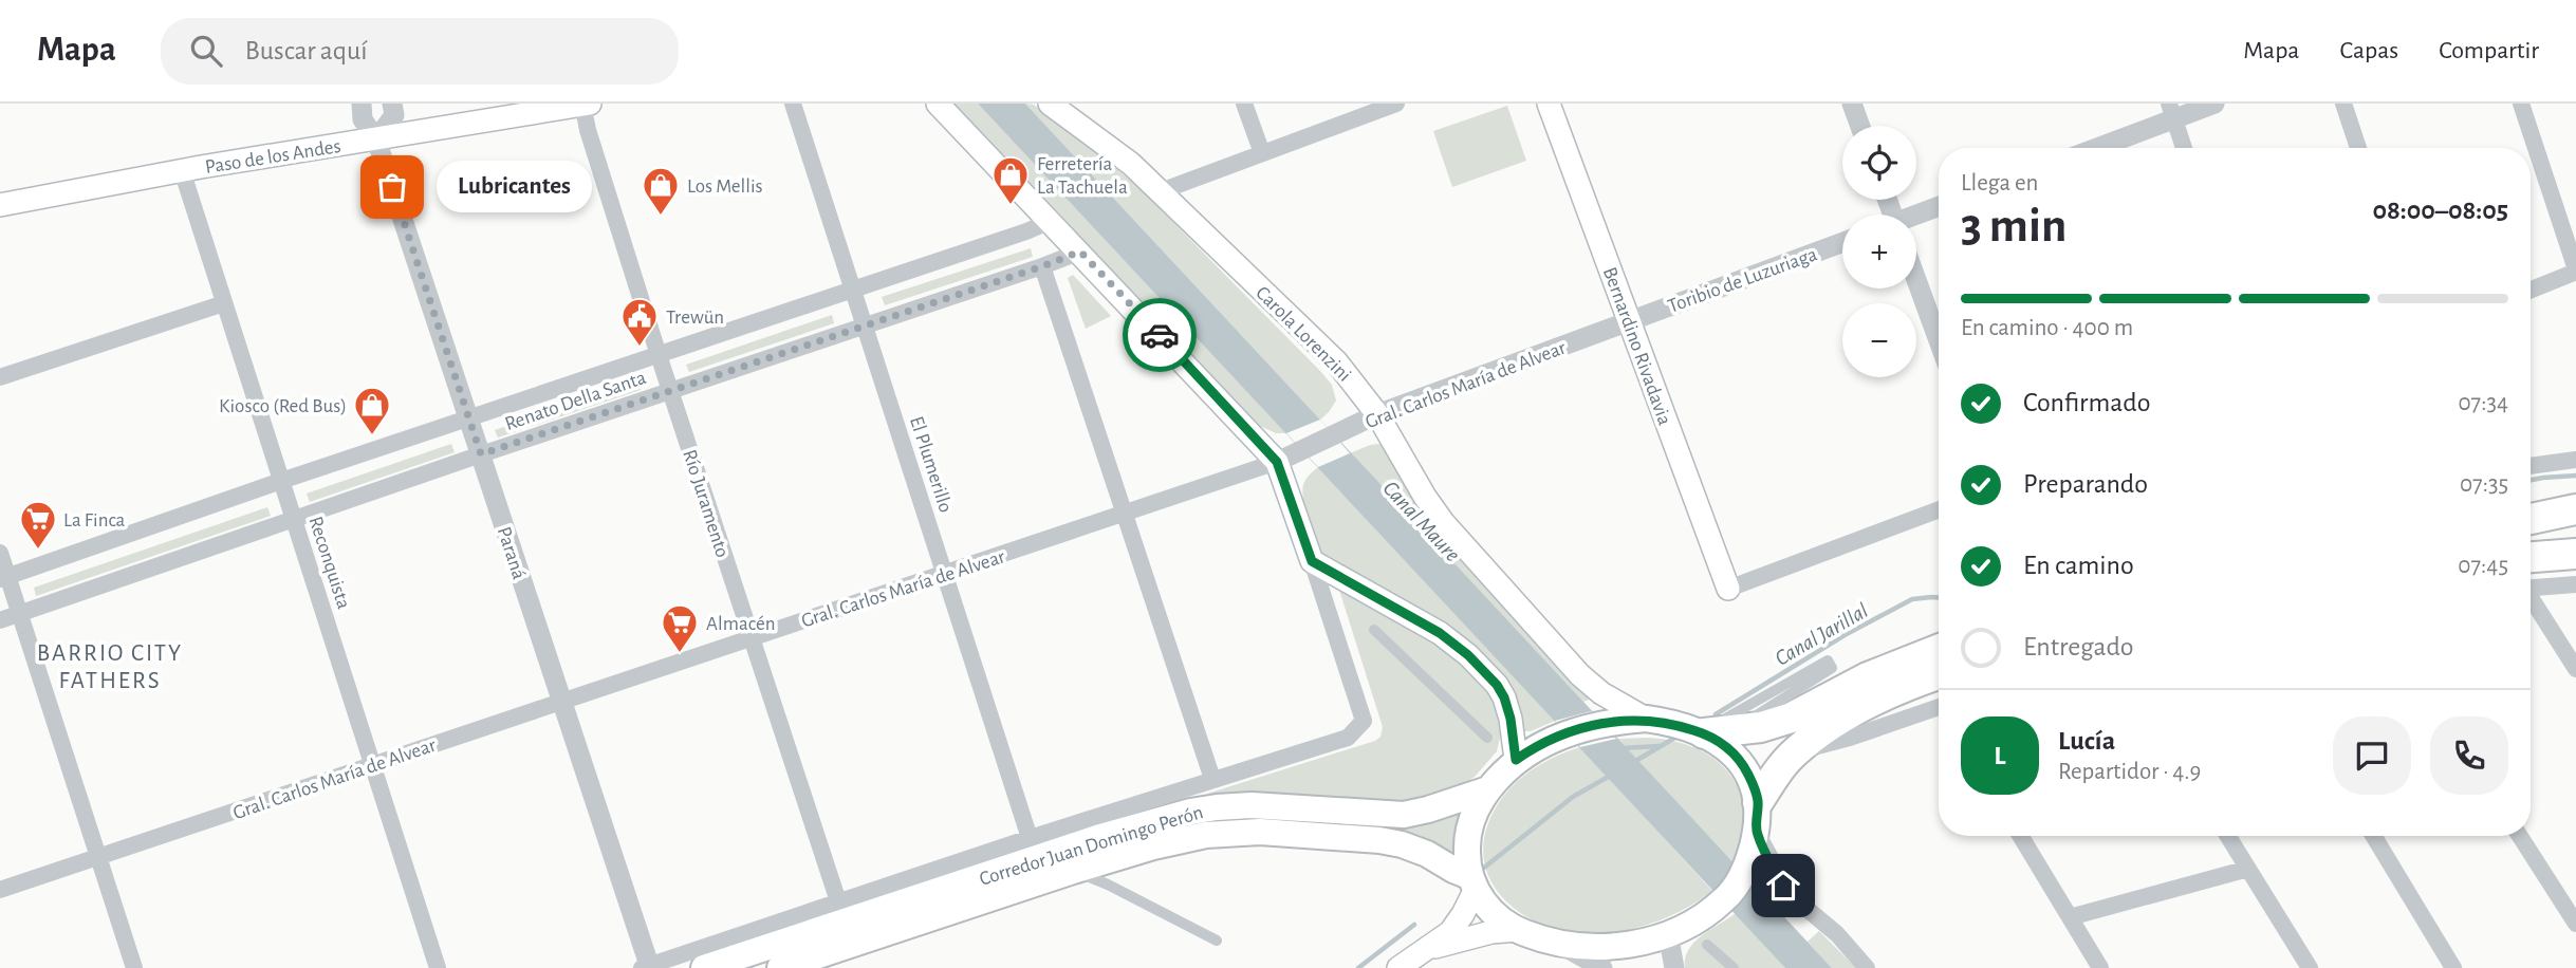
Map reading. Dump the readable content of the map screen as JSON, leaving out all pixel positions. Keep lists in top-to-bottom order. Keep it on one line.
{"streets":{"highway":["Corredor Juan Domingo Perón"],"main road":["Paso de los Andes","Carola Lorenzini","Bernardino Rivadavia"],"street":["Toribio de Luzuriaga","Gral. Carlos María de Alvear","Renato Della Santa","El Plumerillo","Río Juramento","Paraná","Reconquista"]},"crossings":[["Paso de los Andes","Río Juramento"],["Paso de los Andes","Paraná"],["Paso de los Andes","Reconquista"],["Toribio de Luzuriaga","Bernardino Rivadavia"],["Toribio de Luzuriaga","Gral. Carlos María de Alvear"],["Carola Lorenzini","Gral. Carlos María de Alvear"],["Bernardino Rivadavia","Gral. Carlos María de Alvear"],["Gral. Carlos María de Alvear","El Plumerillo"],["Gral. Carlos María de Alvear","Río Juramento"],["Gral. Carlos María de Alvear","Paraná"],["Gral. Carlos María de Alvear","Reconquista"],["Renato Della Santa","El Plumerillo"],["Renato Della Santa","Río Juramento"],["Renato Della Santa","Paraná"],["Renato Della Santa","Reconquista"]],"districts":["BARRIO CITY FATHERS"],"water":["Canal Maure","Canal Jarillal"],"places":{"other":["Lubricantes"],"shop":["Ferretería La Tachuela","Los Mellis","Kiosco (Red Bus)"],"public building":["Trewün"],"supermarket":["La Finca","Almacén"]},"page":{"header":"Mapa","search":"Buscar aquí","nav":["Mapa","Capas","Compartir"],"map_buttons":["+","−"],"heading":["3 min","Llega en","08:00–08:05"],"panel":["Lucía","Repartidor · 4.9"],"bubble":"Lubricantes","bar":"En camino · 400 m","list":[["Confirmado","07:34"],["Preparando","07:35"],["En camino","07:45"],"Entregado"],"round":"L"}}
